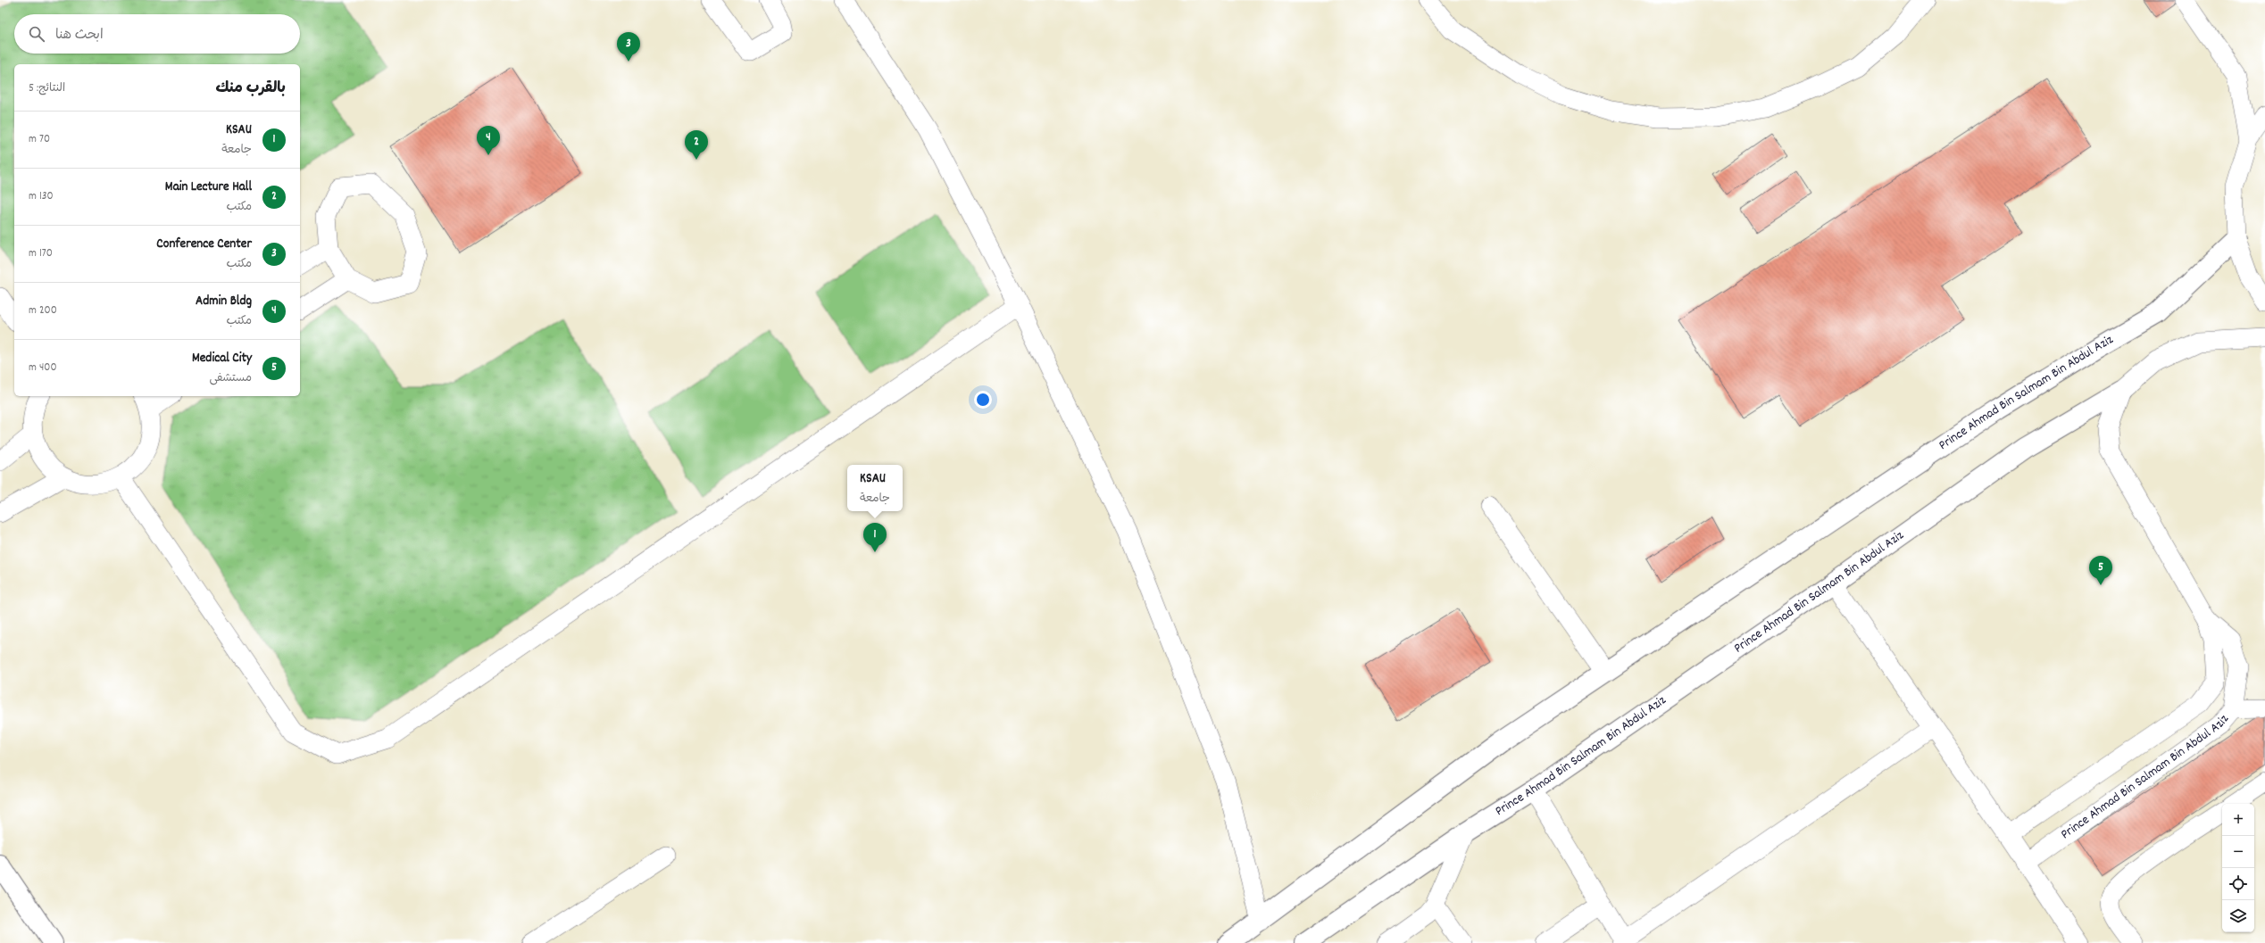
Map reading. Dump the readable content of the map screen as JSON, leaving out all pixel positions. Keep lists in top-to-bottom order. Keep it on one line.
{"streets":{"main road":["Prince Ahmad Bin Salmam Bin Abdul Aziz"]},"page":{"search":"ابحث هنا","pins":["3","4","2","1","5"],"heading":["بالقرب منك","النتائج: 5"],"list":[{"mark":"1","name":"KSAU","note":"جامعة","value":"70 m"},{"mark":"2","name":"Main Lecture Hall","note":"مكتب","value":"130 m"},{"mark":"3","name":"Conference Center","note":"مكتب","value":"170 m"},{"mark":"4","name":"Admin Bldg","note":"مكتب","value":"200 m"},{"mark":"5","name":"Medical City","note":"مستشفى","value":"400 m"}],"popup":["KSAU","جامعة"],"map_buttons":["+","−"]}}
